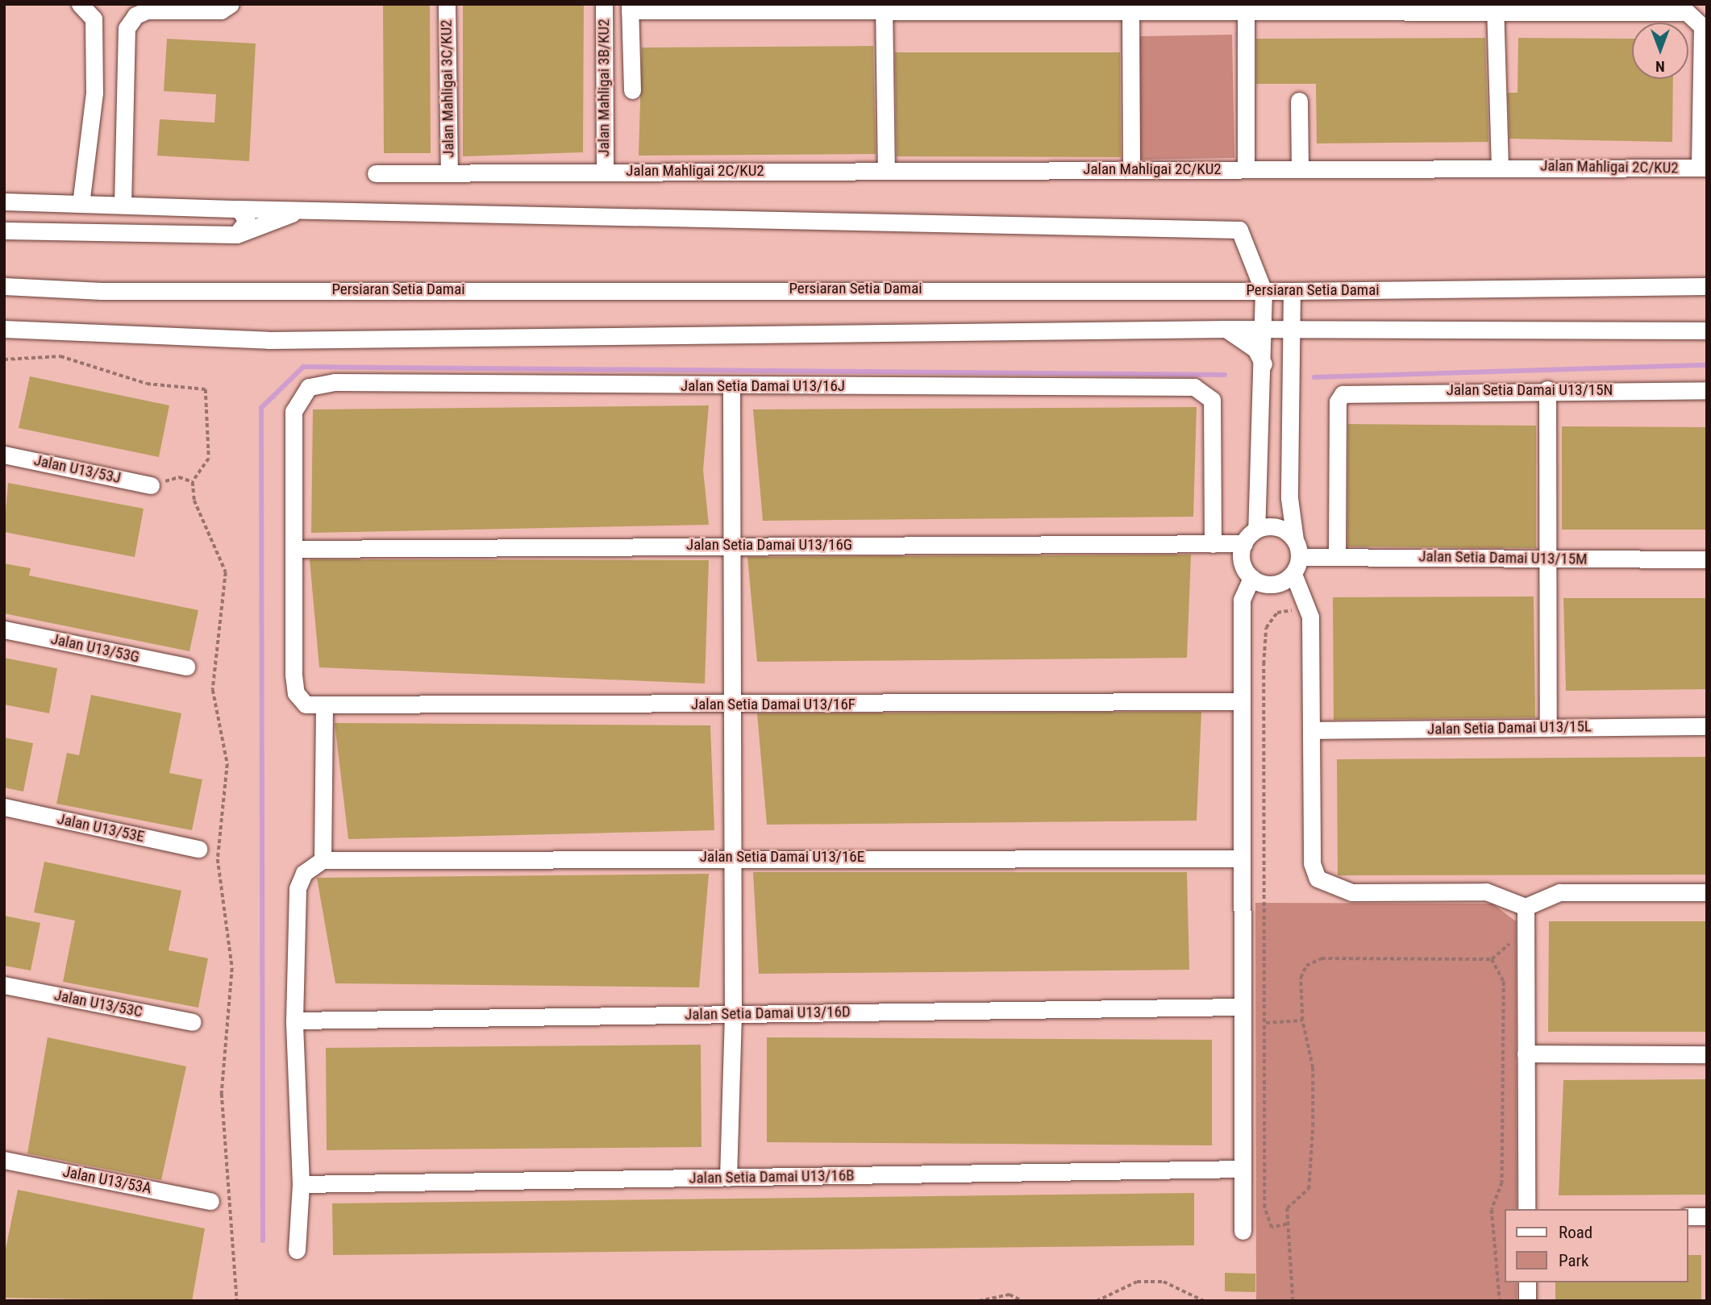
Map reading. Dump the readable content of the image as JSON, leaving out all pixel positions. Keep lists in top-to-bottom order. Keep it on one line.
{"streets":{"street":["Jalan Mahligai 3B/KU2","Jalan Mahligai 3C/KU2","Jalan Mahligai 2C/KU2","Persiaran Setia Damai","Jalan Setia Damai U13/16J","Jalan Setia Damai U13/15N","Jalan U13/53J","Jalan Setia Damai U13/16G","Jalan Setia Damai U13/15M","Jalan U13/53G","Jalan Setia Damai U13/16F","Jalan Setia Damai U13/15L","Jalan U13/53E","Jalan Setia Damai U13/16E","Jalan U13/53C","Jalan Setia Damai U13/16D","Jalan Setia Damai U13/16B","Jalan U13/53A"]},"crossings":[["Jalan Mahligai 3B/KU2","Jalan Mahligai 2C/KU2"],["Jalan Mahligai 3C/KU2","Jalan Mahligai 2C/KU2"],["Jalan Setia Damai U13/16J","Jalan Setia Damai U13/16G"],["Jalan Setia Damai U13/16J","Jalan Setia Damai U13/16F"],["Jalan Setia Damai U13/15N","Jalan Setia Damai U13/15M"],["Jalan Setia Damai U13/16G","Jalan Setia Damai U13/15M"],["Jalan Setia Damai U13/16G","Jalan Setia Damai U13/16F"]],"legend":["Road","Park"],"north":"bottom"}
